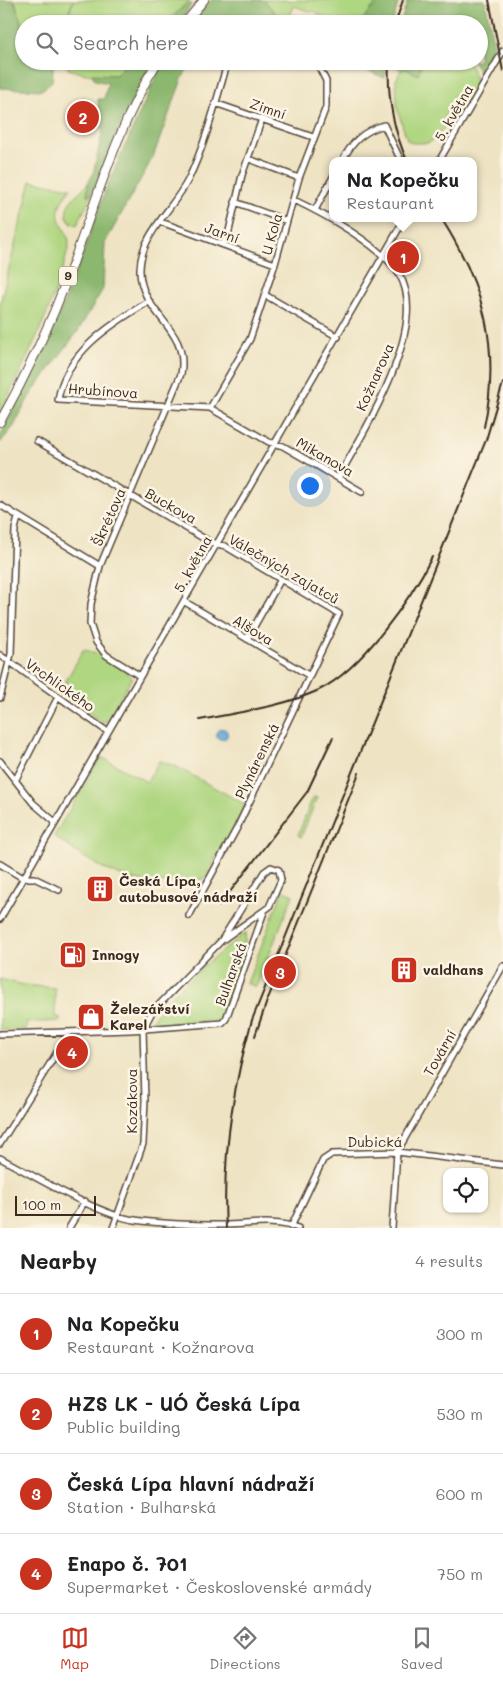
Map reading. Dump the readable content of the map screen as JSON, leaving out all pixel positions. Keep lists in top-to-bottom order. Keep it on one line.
{"streets":{"main road":["9"],"street":["Zimní","5. května","Jarní","U Kola","Kožnarova","Hrubínova","Mikanova","Buckova","Škrétova","Válečných zajatců","Alšova","Vrchlického","Plynárenská","Bulharská","Tovární","Kozákova","Dubická"]},"crossings":[["Zimní","U Kola"],["5. května","Kožnarova"],["5. května","Hrubínova"],["5. května","Mikanova"],["5. května","Buckova"],["5. května","Škrétova"],["5. května","Válečných zajatců"],["5. května","Alšova"],["5. května","Vrchlického"],["Jarní","U Kola"],["U Kola","Kožnarova"],["U Kola","Hrubínova"],["Kožnarova","Mikanova"],["Hrubínova","Mikanova"],["Hrubínova","Škrétova"],["Buckova","Škrétova"],["Buckova","Válečných zajatců"],["Válečných zajatců","Plynárenská"],["Alšova","Plynárenská"],["Bulharská","Kozákova"],["Tovární","Dubická"]],"places":{"building":["Česká Lípa, autobusové nádraží","valdhans"],"fuel station":["Innogy"],"shop":["Železářství Karel"]},"scale_bar":"100 m","page":{"search":"Search here","pins":["2","1","3","4"],"popup":["Na Kopečku","Restaurant"],"scale":"100 m","heading":["Nearby","4 results"],"list":[{"mark":"1","name":"Na Kopečku","note":"Restaurant · Kožnarova","value":"300 m"},{"mark":"2","name":"HZS LK - UÓ Česká Lípa","note":"Public building","value":"530 m"},{"mark":"3","name":"Česká Lípa hlavní nádraží","note":"Station · Bulharská","value":"600 m"},{"mark":"4","name":"Enapo č. 701","note":"Supermarket · Československé armády","value":"750 m"}],"nav":["Map","Directions","Saved"]}}
